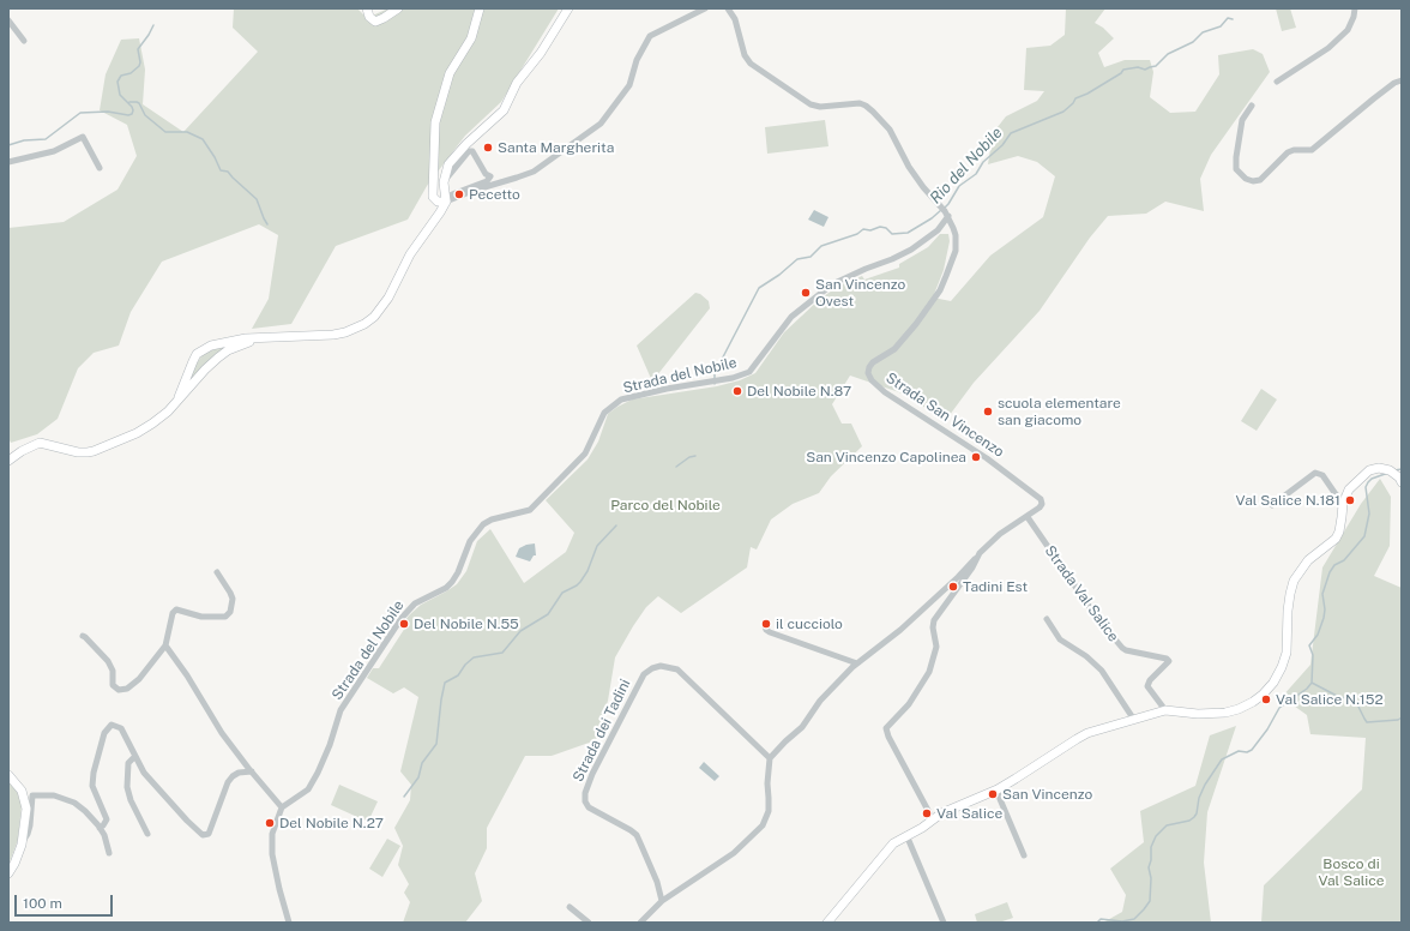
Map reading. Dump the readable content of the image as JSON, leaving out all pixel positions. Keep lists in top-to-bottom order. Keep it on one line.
{"streets":{"street":["Strada del Nobile","Strada San Vincenzo","Strada Val Salice","Strada dei Tadini"]},"crossings":[["Strada del Nobile","Strada San Vincenzo"],["Strada San Vincenzo","Strada Val Salice"]],"water":["Rio del Nobile"],"parks":["Parco del Nobile","Bosco di Val Salice"],"places":["Santa Margherita","Pecetto","San Vincenzo Ovest","Del Nobile N.87","scuola elementare san giacomo","San Vincenzo Capolinea","Val Salice N.181","Tadini Est","Del Nobile N.55","il cucciolo","Val Salice N.152","San Vincenzo","Val Salice","Del Nobile N.27"],"scale_bar":"100 m"}
